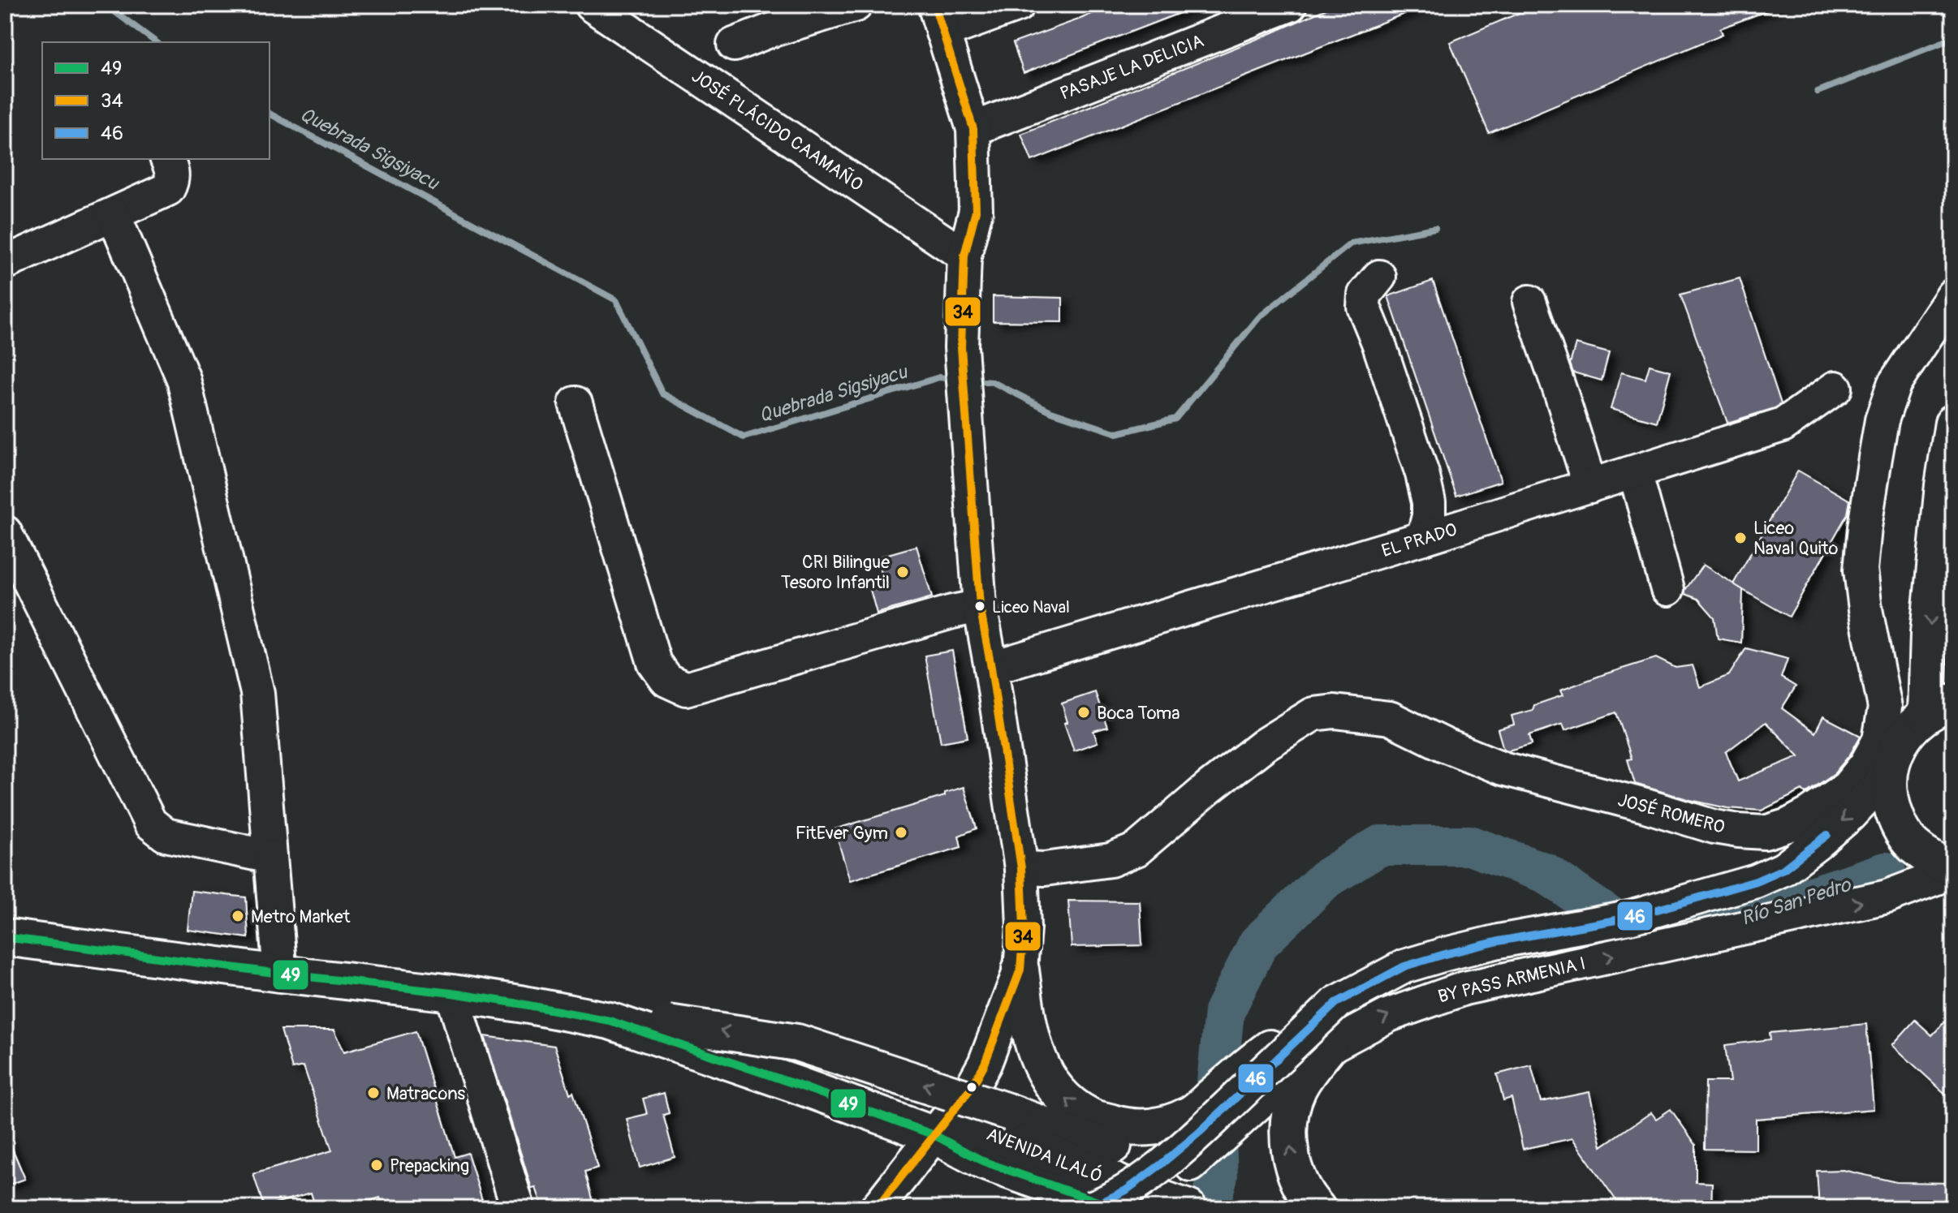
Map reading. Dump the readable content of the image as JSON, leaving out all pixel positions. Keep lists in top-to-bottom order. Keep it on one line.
{"streets":{"main road":["AVENIDA ILALÓ"],"street":["PASAJE LA DELICIA","JOSÉ PLÁCIDO CAAMAÑO","EL PRADO","JOSÉ ROMERO","BY PASS ARMENIA I"]},"water":["Quebrada Sigsiyacu","Río San Pedro"],"places":["Liceo Naval Quito","CRI Bilingue Tesoro Infantil","Liceo Naval","Boca Toma","FitEver Gym","Metro Market","Matracons","Prepacking"],"lines":["transit line 34","transit line 46","transit line 49"],"legend":["49","34","46"]}
